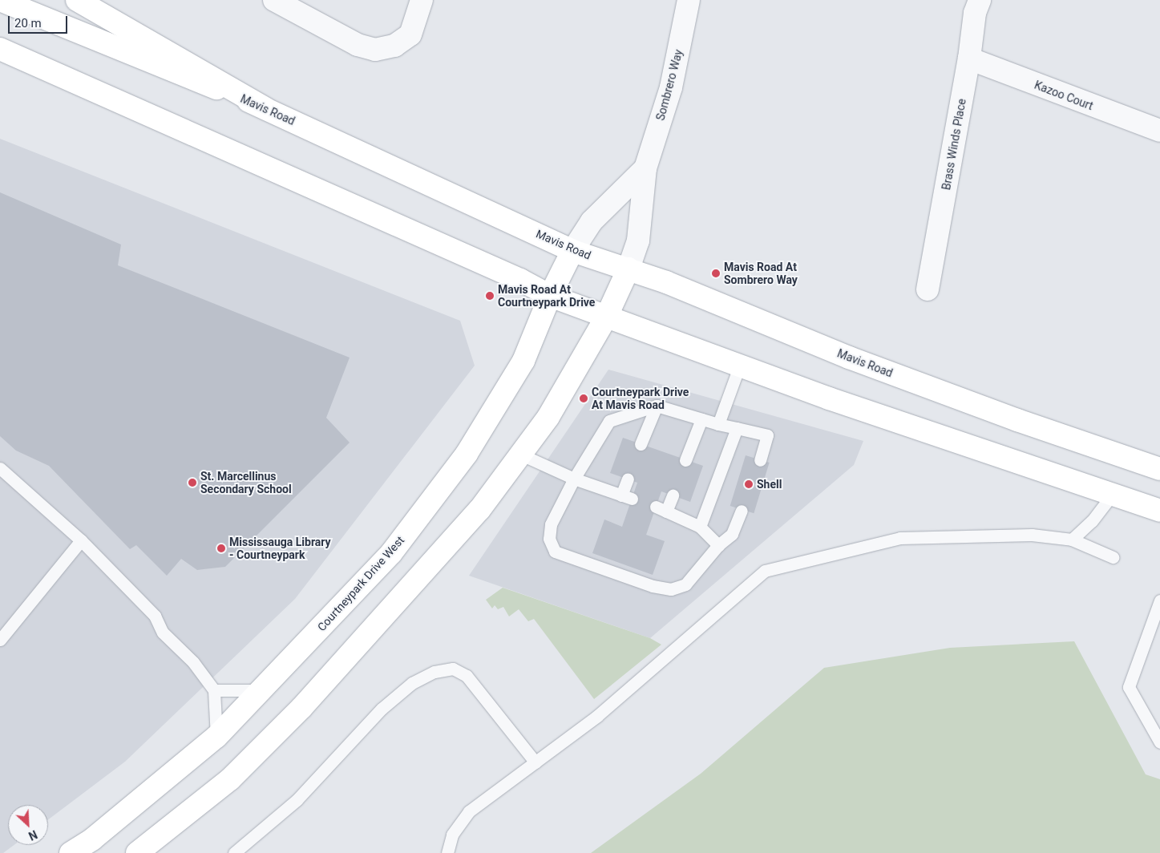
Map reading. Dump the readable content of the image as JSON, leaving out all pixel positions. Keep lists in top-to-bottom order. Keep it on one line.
{"streets":{"main road":["Sombrero Way","Mavis Road","Courtneypark Drive West"],"street":["Kazoo Court","Brass Winds Place"]},"crossings":[["Sombrero Way","Mavis Road"],["Sombrero Way","Courtneypark Drive West"],["Kazoo Court","Brass Winds Place"],["Mavis Road","Courtneypark Drive West"]],"places":["Mavis Road At Sombrero Way","Mavis Road At Courtneypark Drive","Courtneypark Drive At Mavis Road","St. Marcellinus Secondary School","Shell","Mississauga Library - Courtneypark"],"scale_bar":"20 m","north":"bottom right"}
